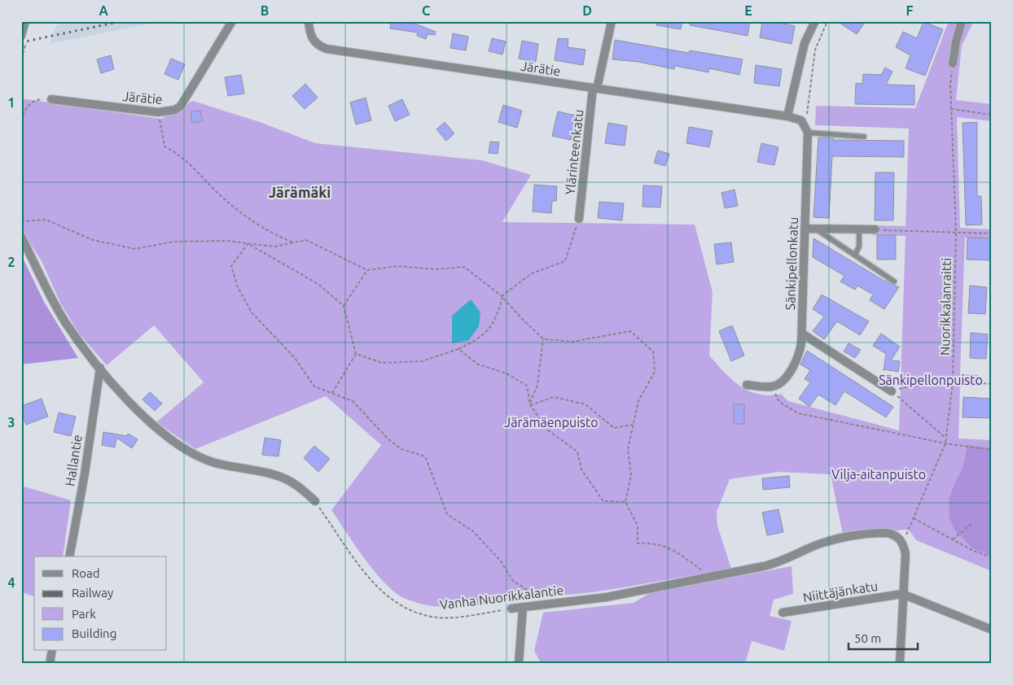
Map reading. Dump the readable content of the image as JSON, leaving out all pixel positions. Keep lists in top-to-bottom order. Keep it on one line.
{"streets":{"street":["Järätie","Ylärinteenkatu","Sänkipellonkatu","Hallantie","Niittäjänkatu","Vanha Nuorikkalantie"],"path":["Nuorikkalanraitti"]},"crossings":[["Järätie","Ylärinteenkatu"],["Nuorikkalanraitti","Vanha Nuorikkalantie"]],"districts":["Järämäki"],"parks":["Sänkipellonpuisto","Järämäenpuisto","Vilja-aitanpuisto"],"legend":["Road","Railway","Park","Building"],"scale_bar":"50 m","grid":{"columns":["A","B","C","D","E","F"],"rows":["1","2","3","4"]}}
